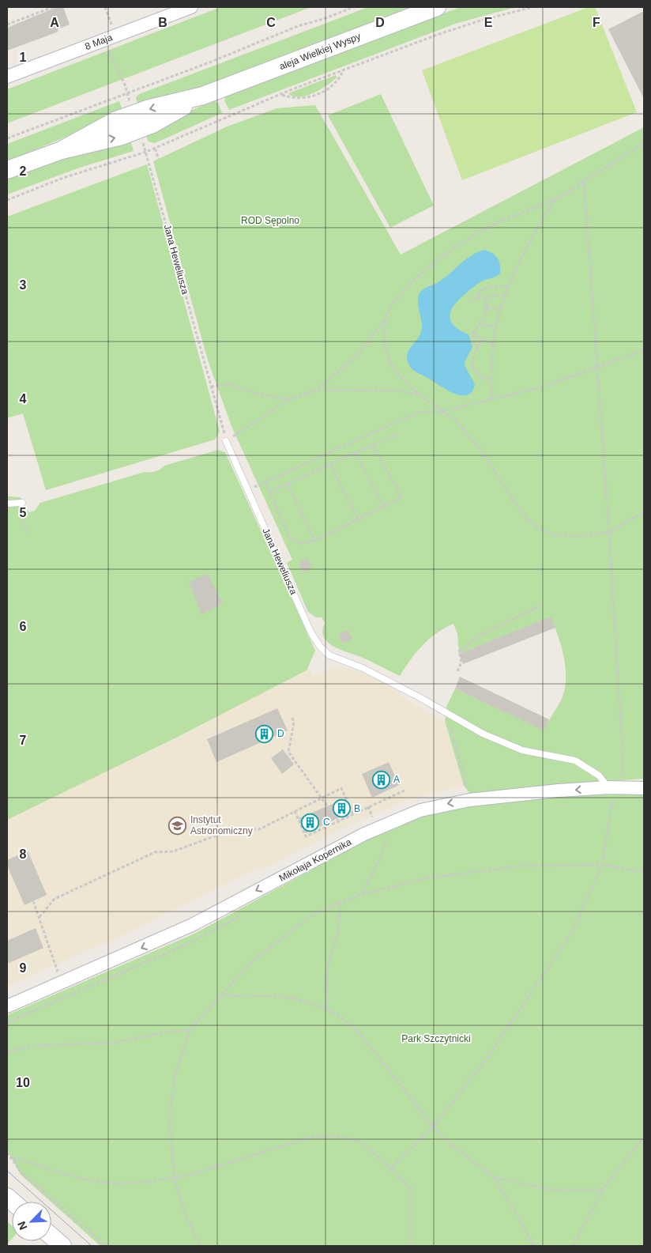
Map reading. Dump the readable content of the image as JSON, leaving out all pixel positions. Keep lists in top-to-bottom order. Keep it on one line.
{"streets":{"main road":["aleja Wielkiej Wyspy"],"street":["8 Maja","Mikołaja Kopernika"],"lane":["Jana Heweliusza"]},"crossings":[["Jana Heweliusza","Mikołaja Kopernika"]],"one_way":["Mikołaja Kopernika"],"parks":["ROD Sępolno","Park Szczytnicki"],"places":{"building":["D","A","B","C"],"school or university":["Instytut Astronomiczny"]},"north":"bottom left","grid":{"columns":["A","B","C","D","E","F"],"rows":["1","2","3","4","5","6","7","8","9","10"]}}
